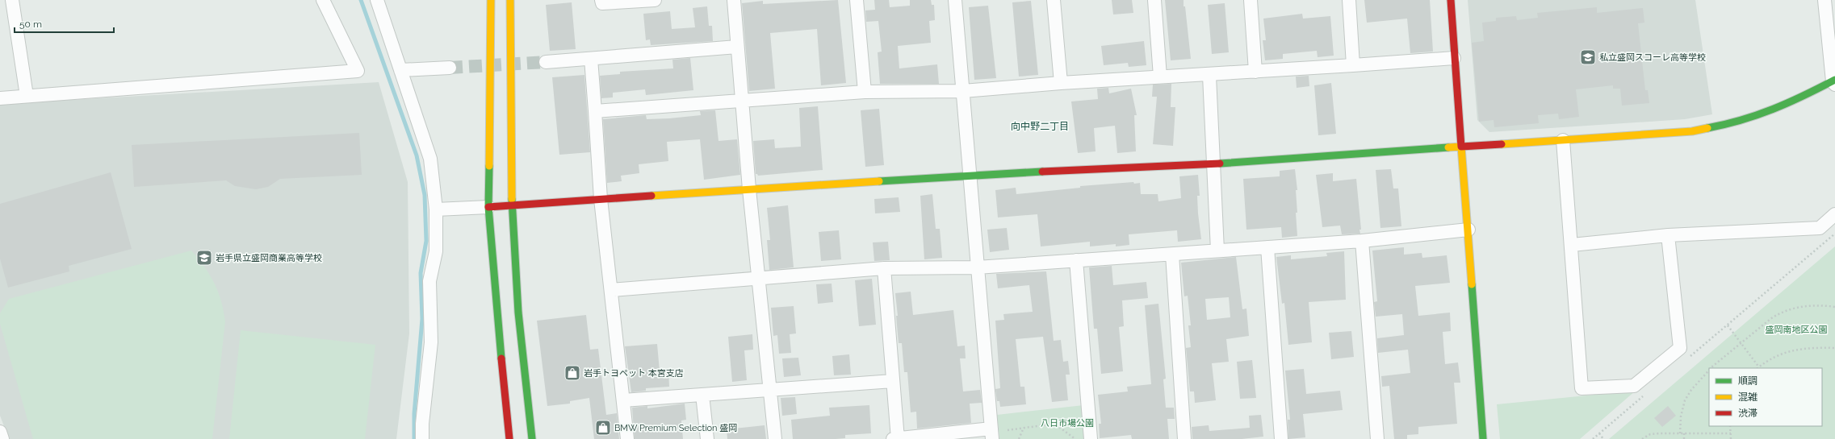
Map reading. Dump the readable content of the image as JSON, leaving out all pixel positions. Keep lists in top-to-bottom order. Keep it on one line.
{"districts":["向中野二丁目"],"parks":["盛岡南地区公園","八日市場公園"],"places":{"school or university":["私立盛岡スコーレ高等学校","岩手県立盛岡商業高等学校"],"shop":["岩手トヨペット 本宮支店","BMW Premium Selection 盛岡"]},"legend":["順調","混雑","渋滞"],"scale_bar":"50 m"}
